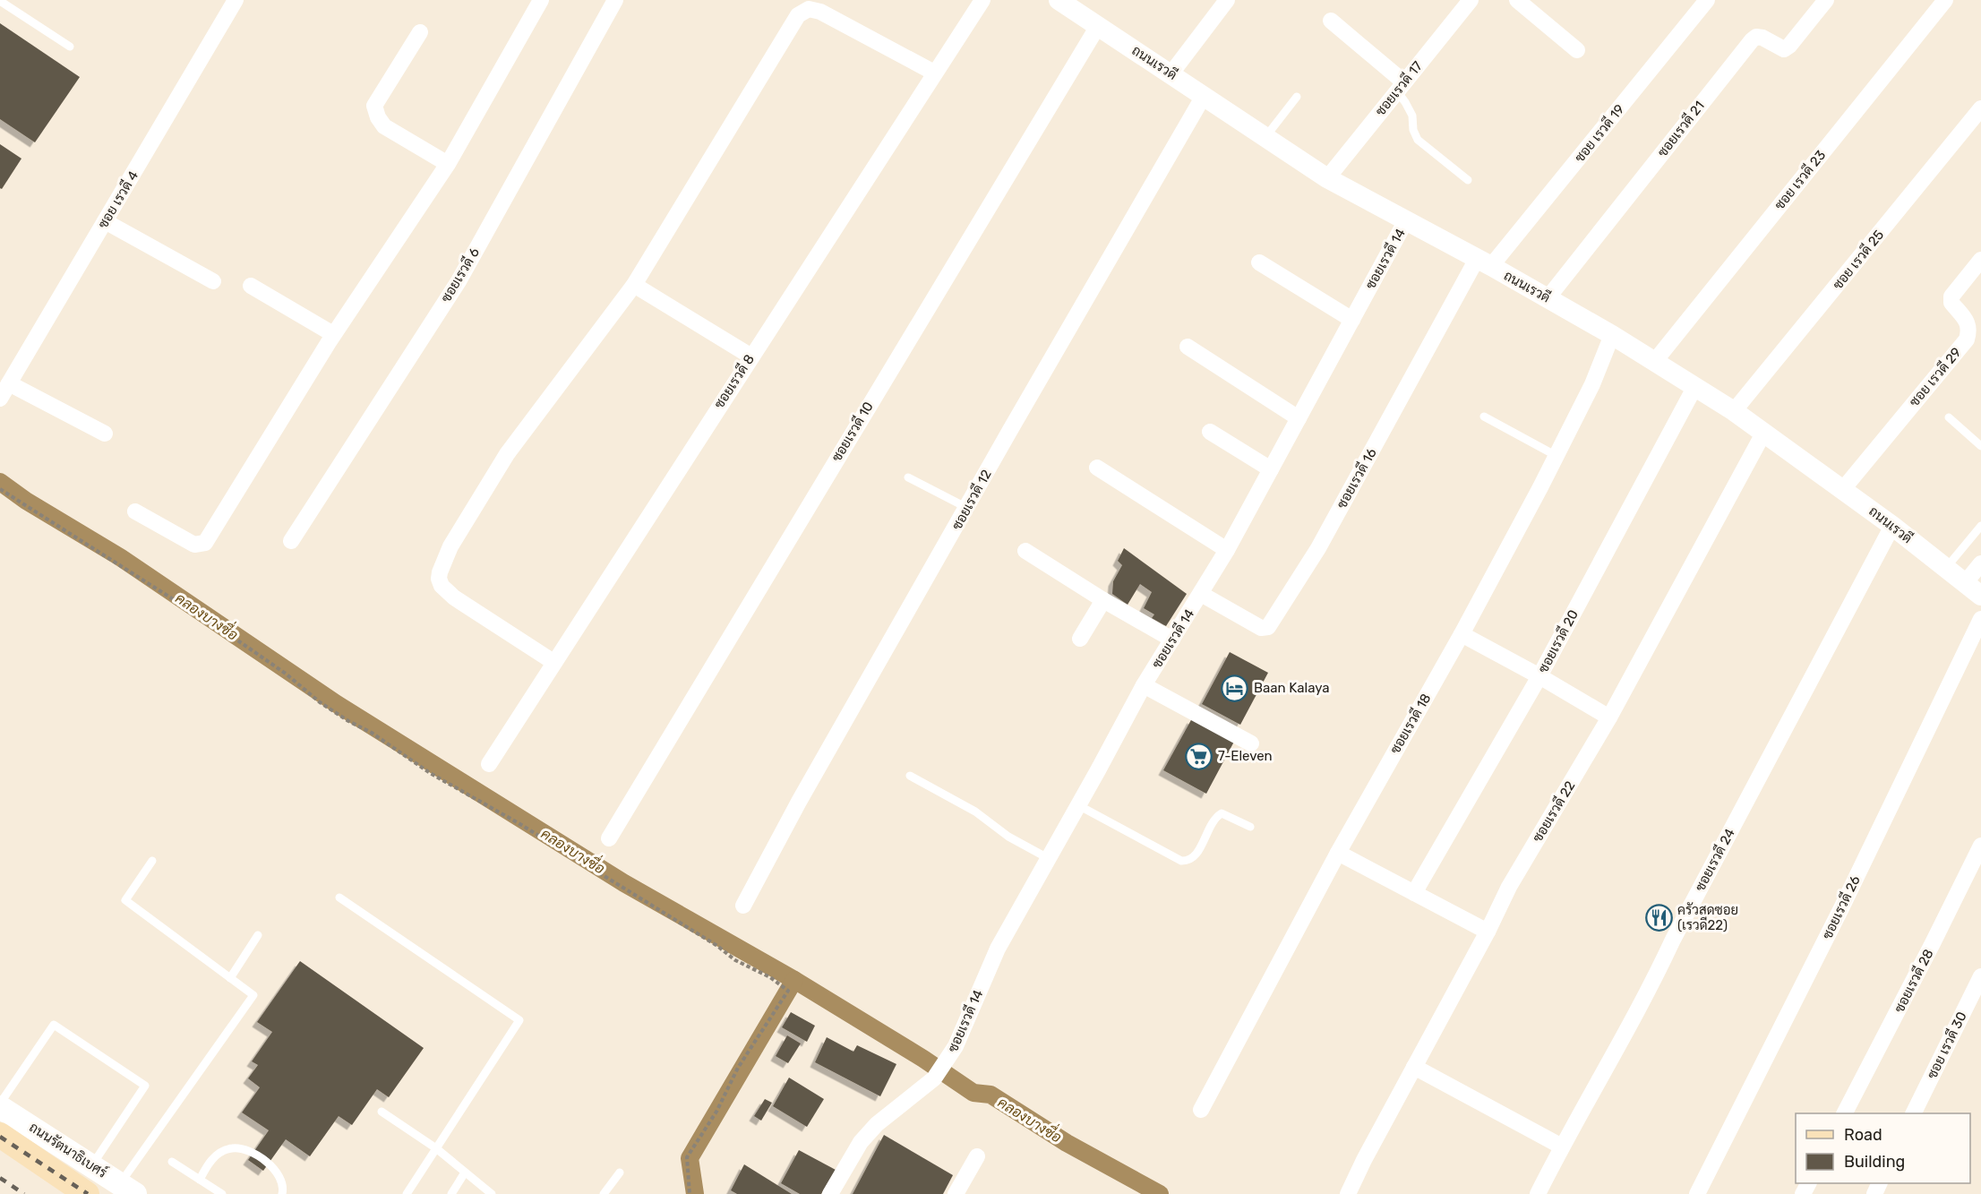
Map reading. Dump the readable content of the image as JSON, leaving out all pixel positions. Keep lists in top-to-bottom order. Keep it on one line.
{"streets":{"main road":["ถนนรัตนาธิเบศร์"],"street":["ถนนเรวดี","ซอยเรวดี 17","ซอยเรวดี 21","ซอย เรวดี 19","ซอย เรวดี 23","ซอย เรวดี 4","ซอยเรวดี 14","ซอย เรวดี 25","ซอยเรวดี 6","ซอย เรวดี 29","ซอยเรวดี 8","ซอยเรวดี 10","ซอยเรวดี 16","ซอยเรวดี 12","ซอยเรวดี 20","ซอยเรวดี 18","ซอยเรวดี 22","ซอยเรวดี 24","ซอยเรวดี 26","ซอยเรวดี 28","ซอย เรวดี 30"]},"crossings":[["ถนนเรวดี","ซอยเรวดี 17"],["ถนนเรวดี","ซอยเรวดี 21"],["ถนนเรวดี","ซอย เรวดี 19"],["ถนนเรวดี","ซอย เรวดี 23"],["ถนนเรวดี","ซอยเรวดี 14"],["ถนนเรวดี","ซอย เรวดี 25"],["ถนนเรวดี","ซอย เรวดี 29"],["ถนนเรวดี","ซอยเรวดี 10"],["ถนนเรวดี","ซอยเรวดี 16"],["ถนนเรวดี","ซอยเรวดี 12"],["ถนนเรวดี","ซอยเรวดี 20"],["ถนนเรวดี","ซอยเรวดี 18"],["ถนนเรวดี","ซอยเรวดี 22"],["ถนนเรวดี","ซอยเรวดี 24"],["ซอย เรวดี 19","ซอยเรวดี 16"],["ซอยเรวดี 14","ซอยเรวดี 16"]],"water":["คลองบางซื่อ"],"places":{"hotel":["Baan Kalaya"],"supermarket":["7-Eleven"],"restaurant":["ครัวสุดซอย (เรวดี22)"]},"legend":["Road","Building"]}
